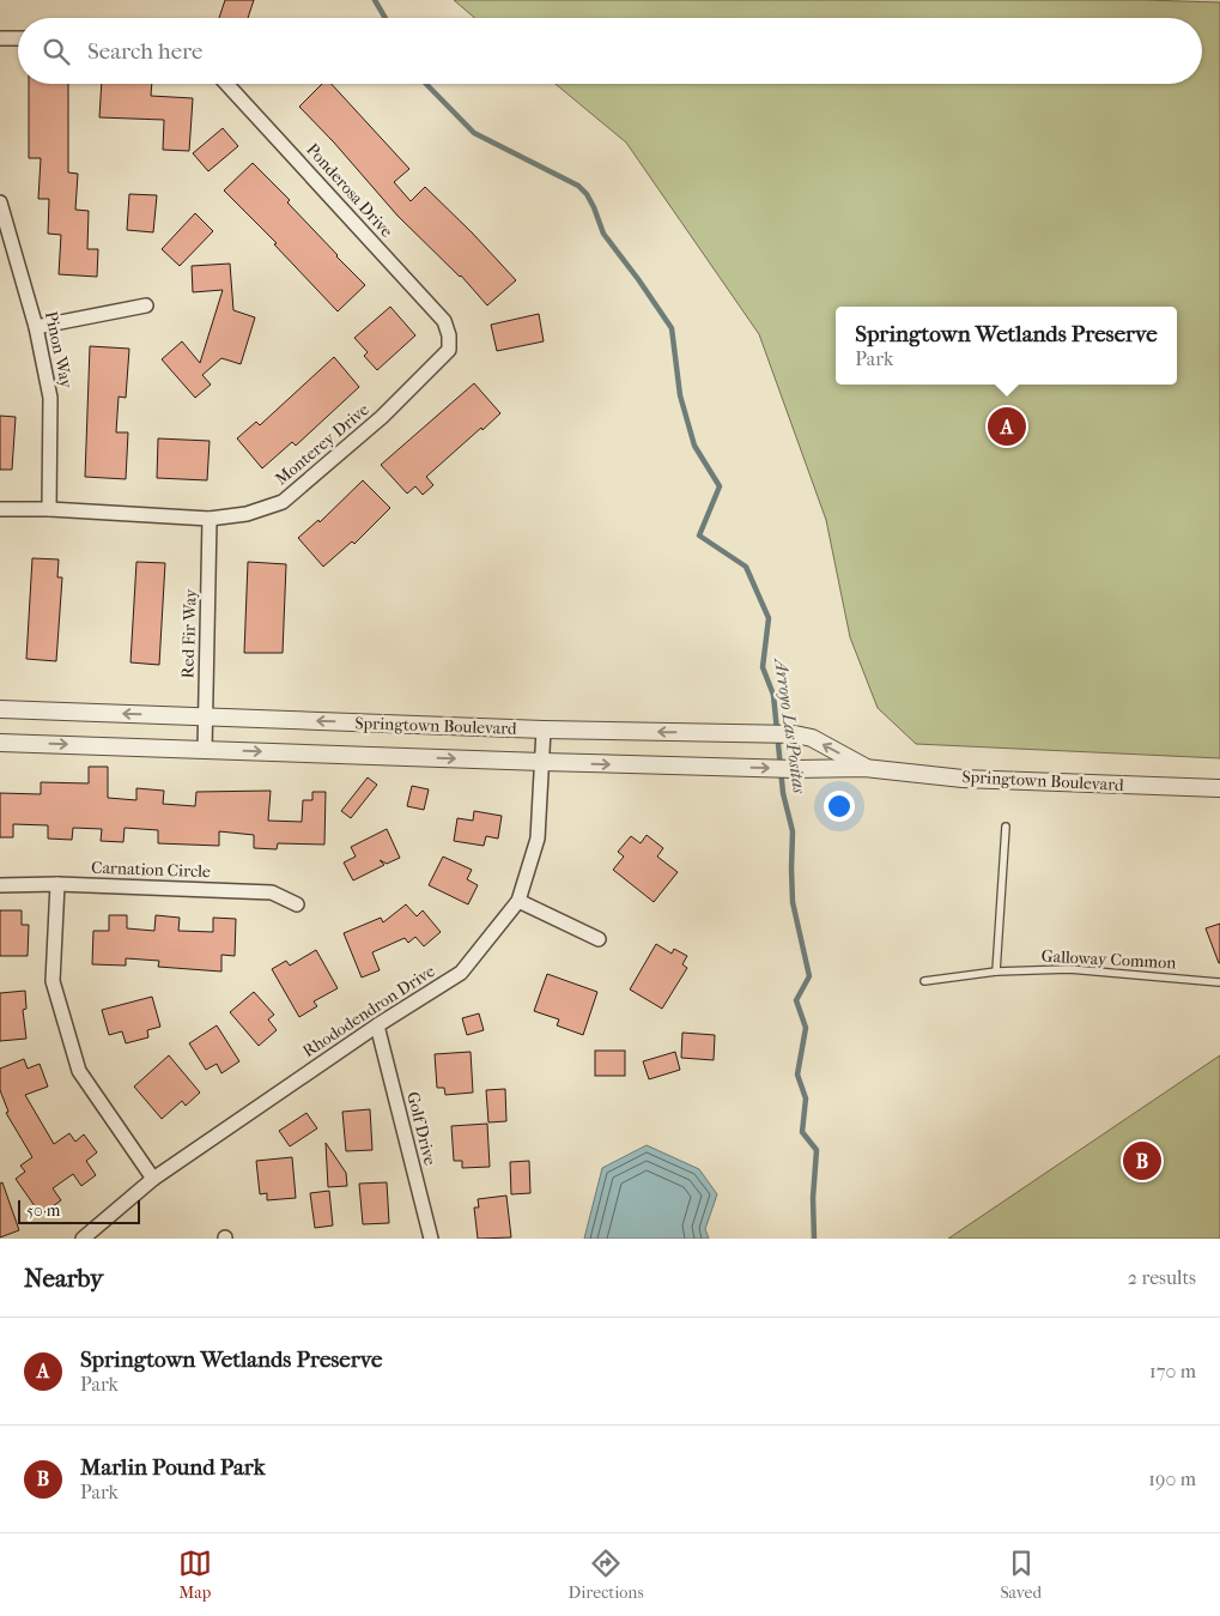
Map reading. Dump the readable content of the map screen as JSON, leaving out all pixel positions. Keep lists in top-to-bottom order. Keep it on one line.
{"streets":{"street":["Ponderosa Drive","Pinon Way","Monterey Drive","Red Fir Way","Springtown Boulevard","Carnation Circle","Rhododendron Drive","Golf Drive"],"lane":["Galloway Common"]},"crossings":[["Ponderosa Drive","Monterey Drive"],["Pinon Way","Monterey Drive"],["Monterey Drive","Red Fir Way"],["Red Fir Way","Springtown Boulevard"],["Springtown Boulevard","Rhododendron Drive"],["Rhododendron Drive","Golf Drive"]],"water":["Arroyo Las Positas"],"scale_bar":"50 m","page":{"search":"Search here","popup":["Springtown Wetlands Preserve","Park"],"pins":["A","B"],"scale":"50 m","heading":["Nearby","2 results"],"list":[{"mark":"A","name":"Springtown Wetlands Preserve","note":"Park","value":"170 m"},{"mark":"B","name":"Marlin Pound Park","note":"Park","value":"190 m"}],"nav":["Map","Directions","Saved"]}}
